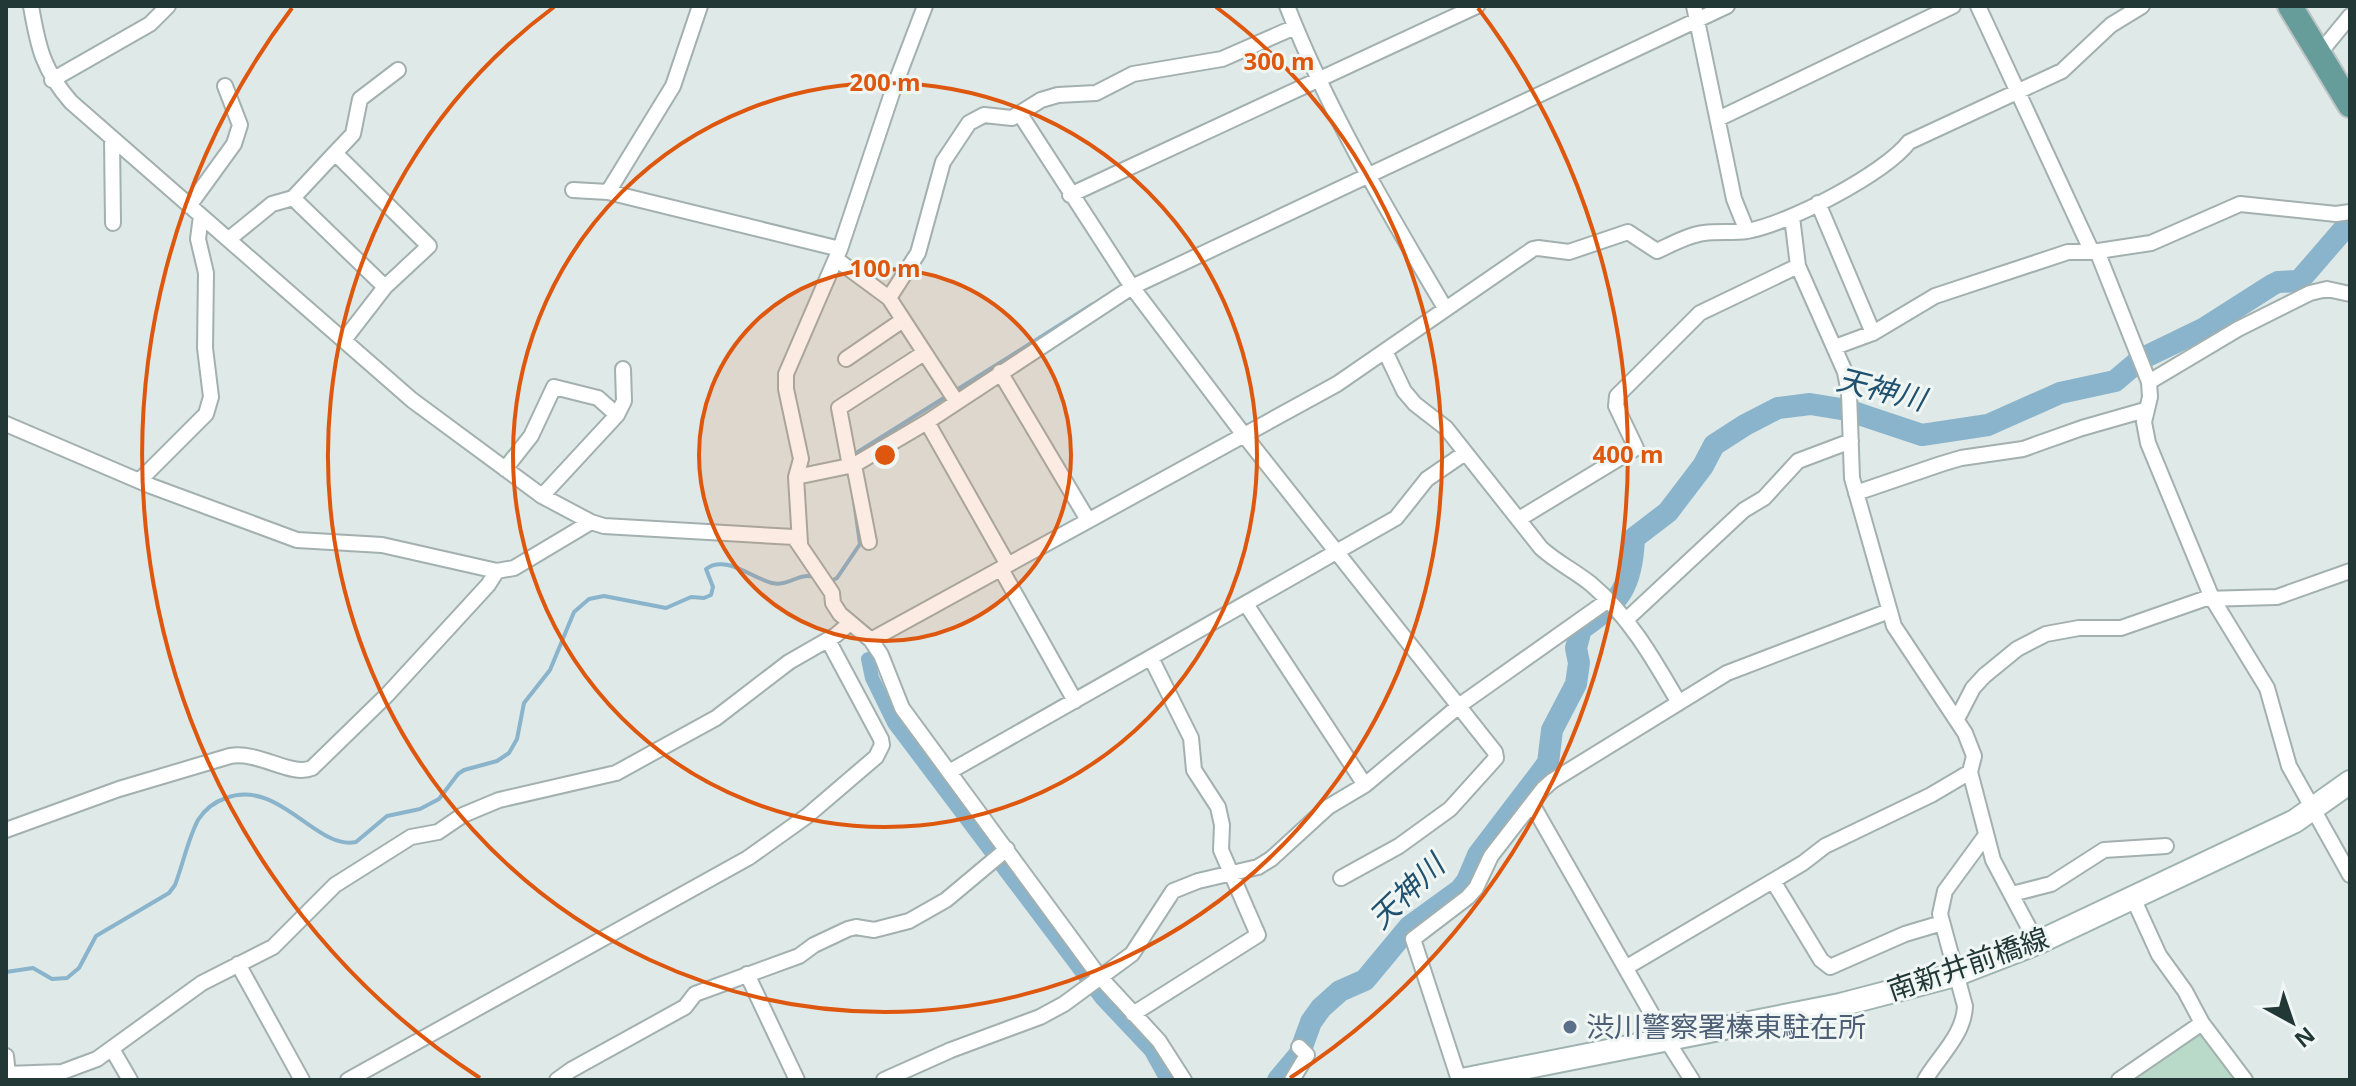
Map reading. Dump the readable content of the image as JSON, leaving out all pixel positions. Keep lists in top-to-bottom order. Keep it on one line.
{"streets":{"main road":["南新井前橋線"]},"water":["天神川"],"places":["渋川警察署榛東駐在所"],"north":"bottom right","rings":["300 m","200 m","100 m","400 m"]}
